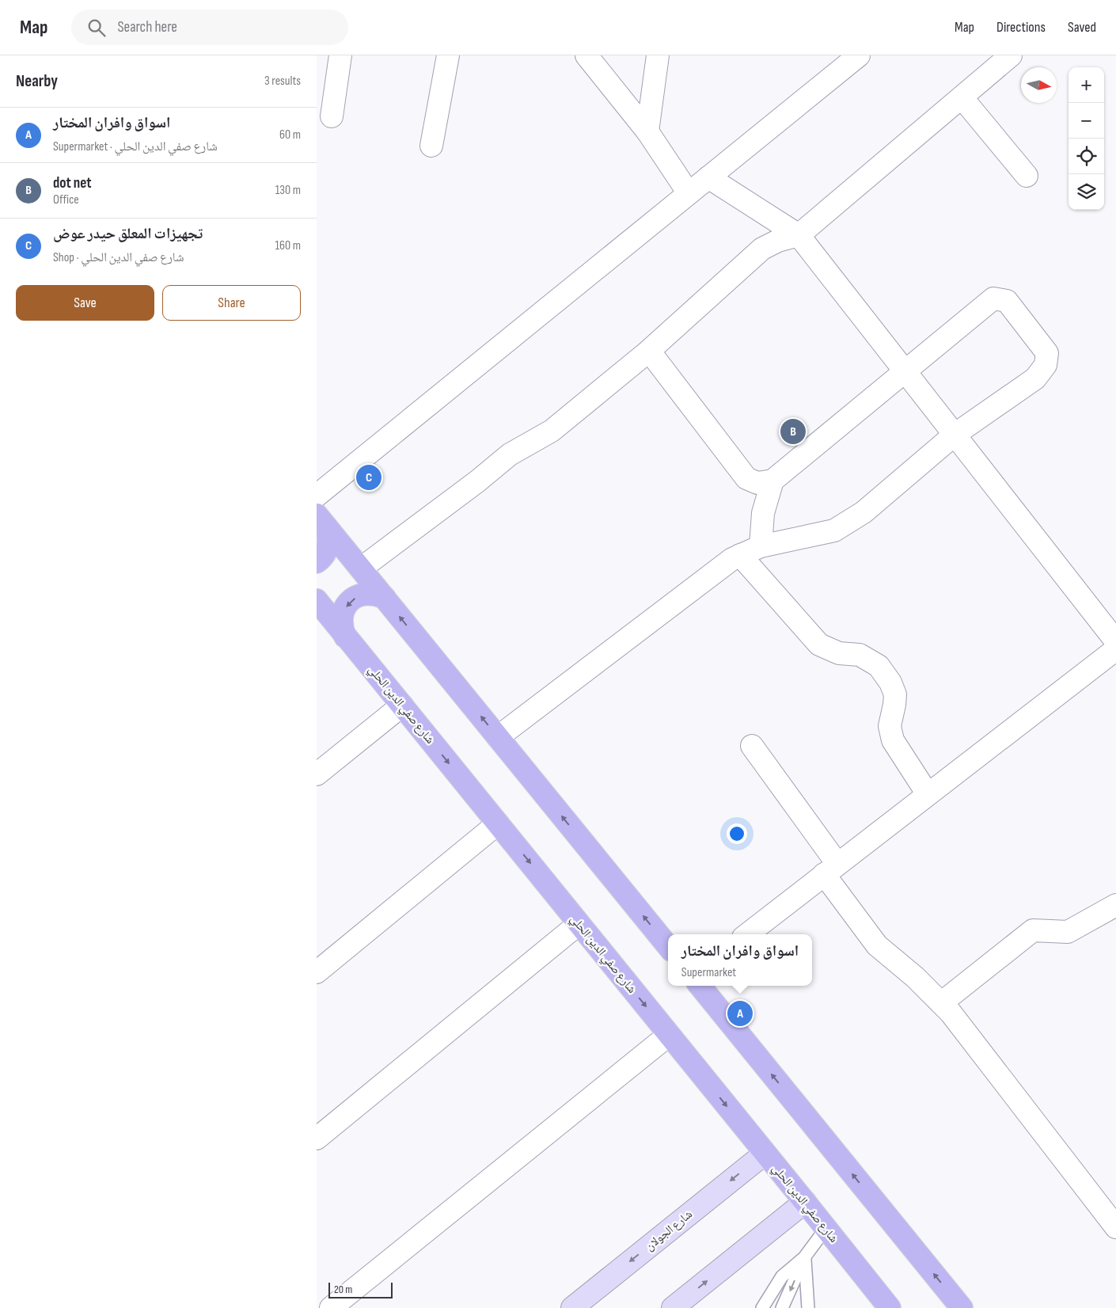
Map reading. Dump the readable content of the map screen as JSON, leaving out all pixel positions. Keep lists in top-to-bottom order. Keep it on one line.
{"streets":{"main road":["شارع صفي الدين الحلي"],"street":["شارع الجولان"]},"crossings":[["شارع صفي الدين الحلي","شارع الجولان"]],"scale_bar":"20 m","north":"right","page":{"header":"Map","search":"Search here","nav":["Map","Directions","Saved"],"heading":["Nearby","3 results"],"map_buttons":["+","−"],"list":[{"mark":"A","name":"اسواق وافران المختار","note":"Supermarket · شارع صفي الدين الحلي","value":"60 m"},{"mark":"B","name":"dot net","note":"Office","value":"130 m"},{"mark":"C","name":"تجهيزات المعلق حيدر عوض","note":"Shop · شارع صفي الدين الحلي","value":"160 m"}],"buttons":["Save","Share"],"pins":["B","C","A"],"popup":["اسواق وافران المختار","Supermarket"],"scale":"20 m"}}
